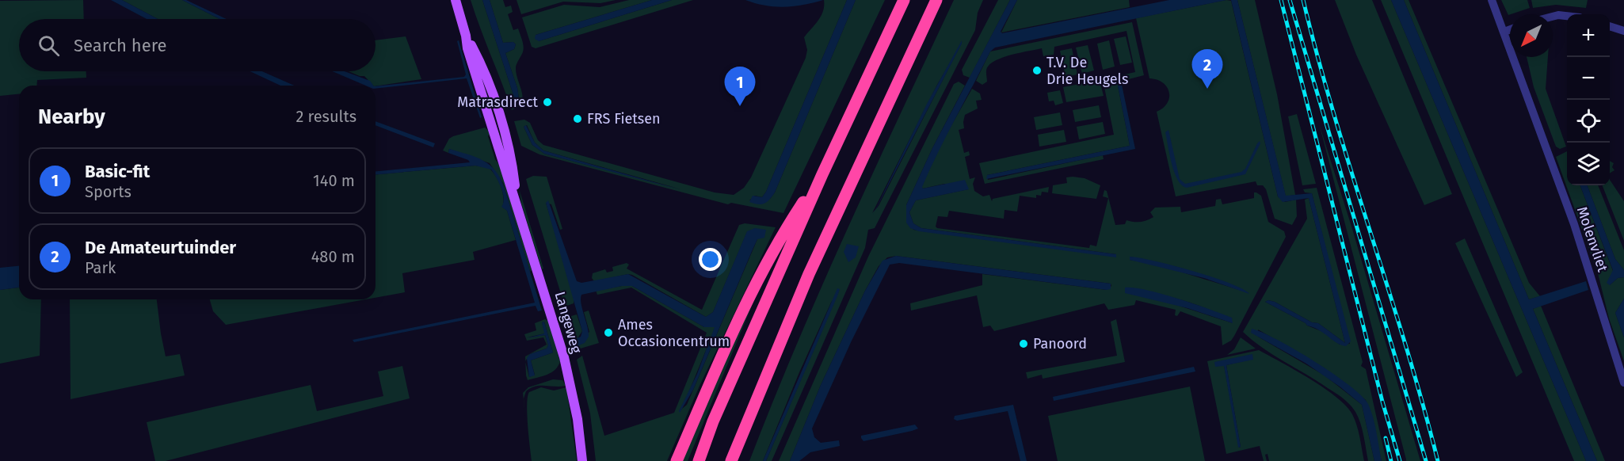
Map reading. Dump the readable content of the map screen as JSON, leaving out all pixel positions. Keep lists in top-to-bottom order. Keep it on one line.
{"streets":{"main road":["Langeweg"],"street":["Molenvliet"]},"places":["T.V. De Drie Heugels","Matrasdirect","FRS Fietsen","Ames Occasioncentrum","Panoord"],"north":"bottom left","page":{"map_buttons":["+","−"],"search":"Search here","pins":["2","1"],"heading":["Nearby","2 results"],"list":[{"mark":"1","name":"Basic-fit","note":"Sports","value":"140 m"},{"mark":"2","name":"De Amateurtuinder","note":"Park","value":"480 m"}]}}
